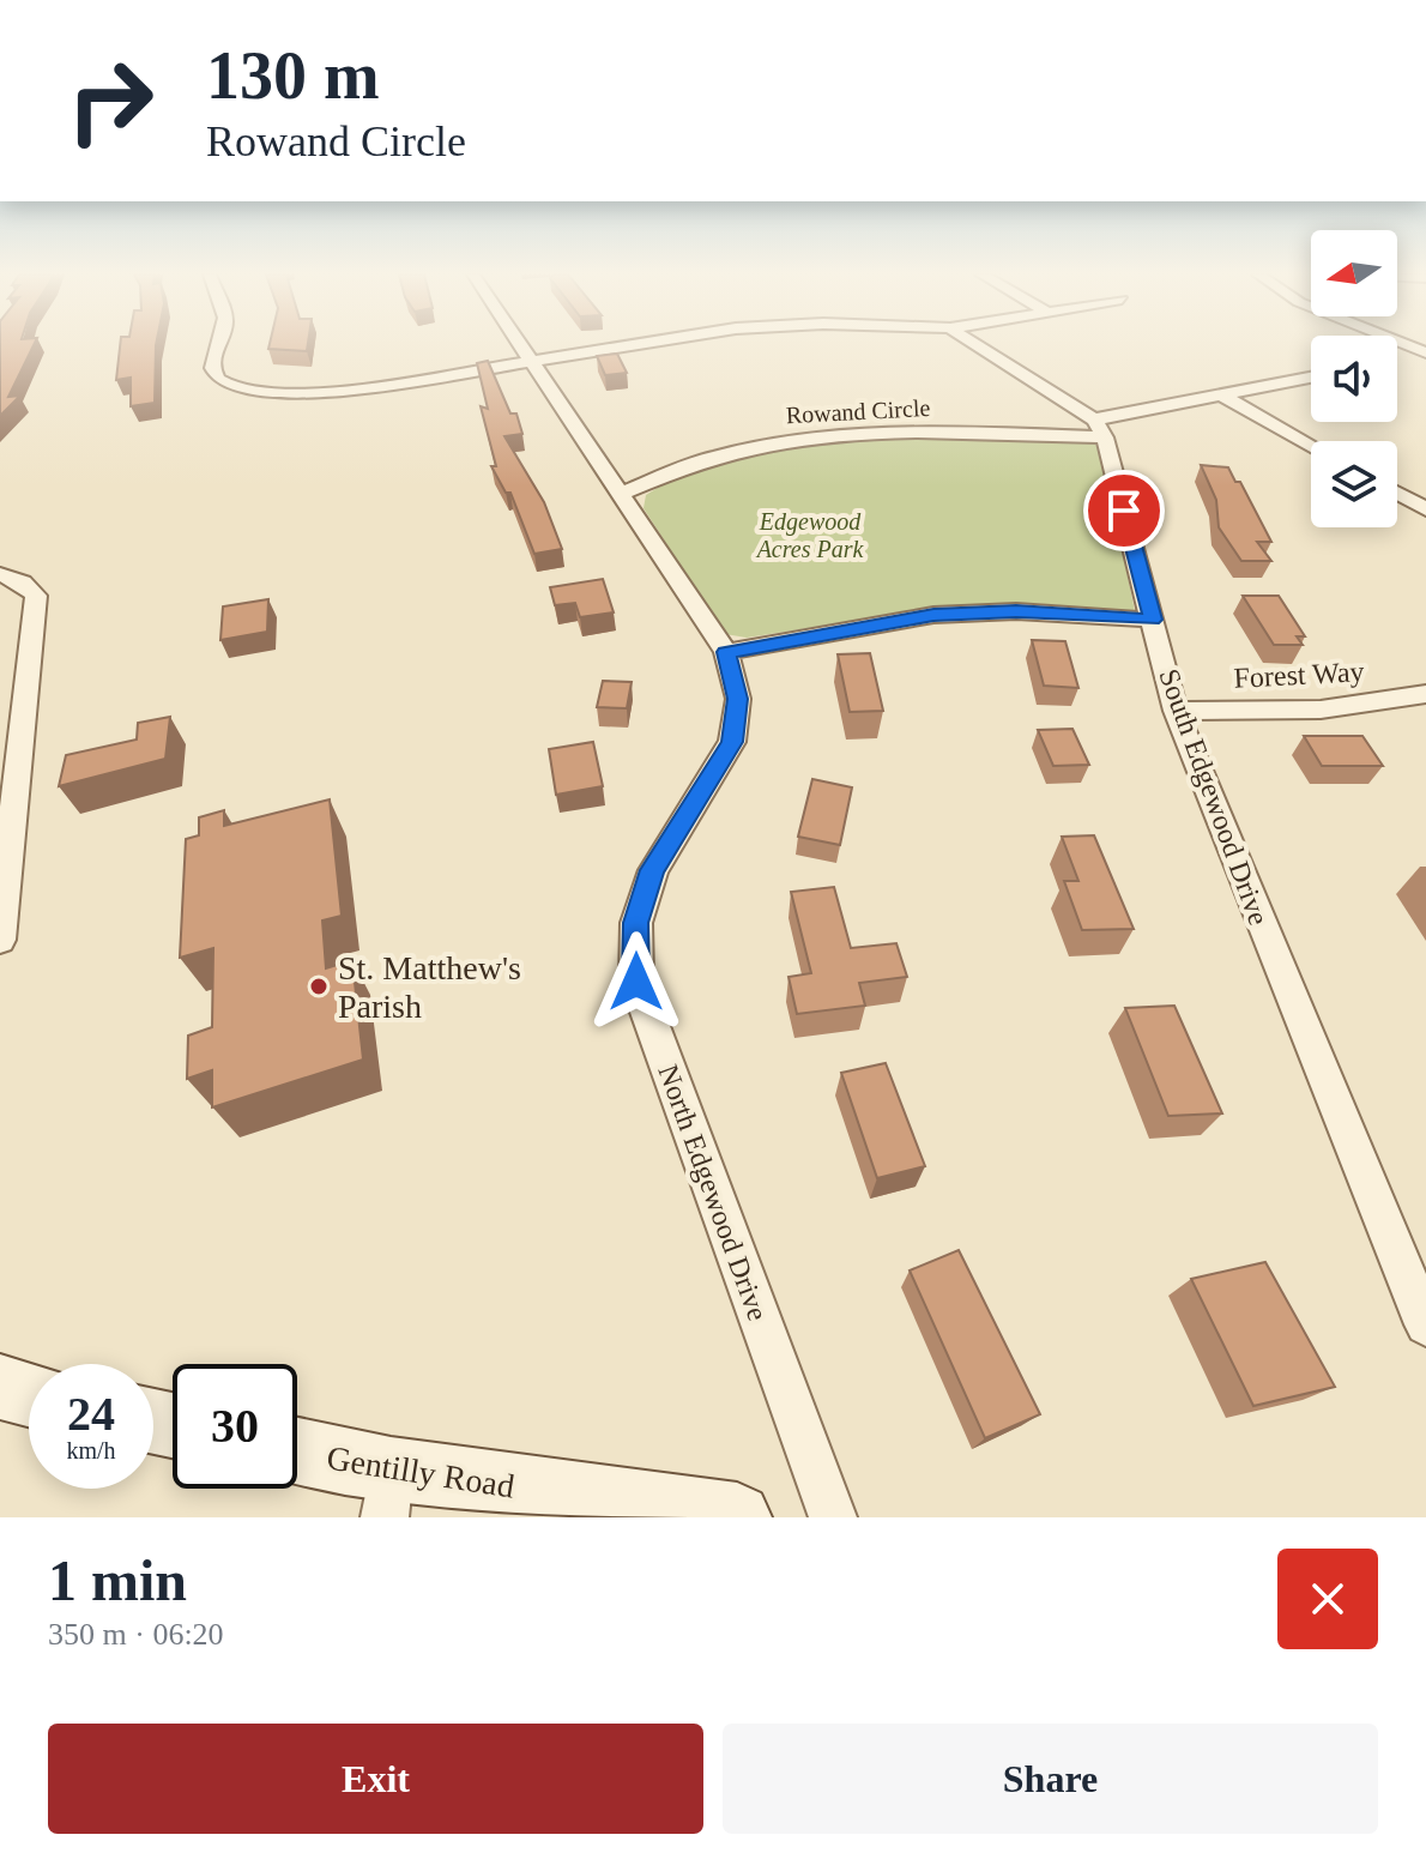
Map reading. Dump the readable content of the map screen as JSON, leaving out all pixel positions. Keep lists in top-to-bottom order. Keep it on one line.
{"streets":{"street":["Rowand Circle","Forest Way","South Edgewood Drive","North Edgewood Drive","Gentilly Road"]},"crossings":[["Rowand Circle","South Edgewood Drive"],["Rowand Circle","North Edgewood Drive"],["Forest Way","South Edgewood Drive"]],"parks":["Edgewood Acres Park"],"places":["St. Matthew's Parish"],"north":"left","page":{"turn":["130 m","Rowand Circle"],"speed":"24 km/h","limit":"30","heading":["1 min","350 m · 06:20"],"buttons":["Exit","Share"]}}
